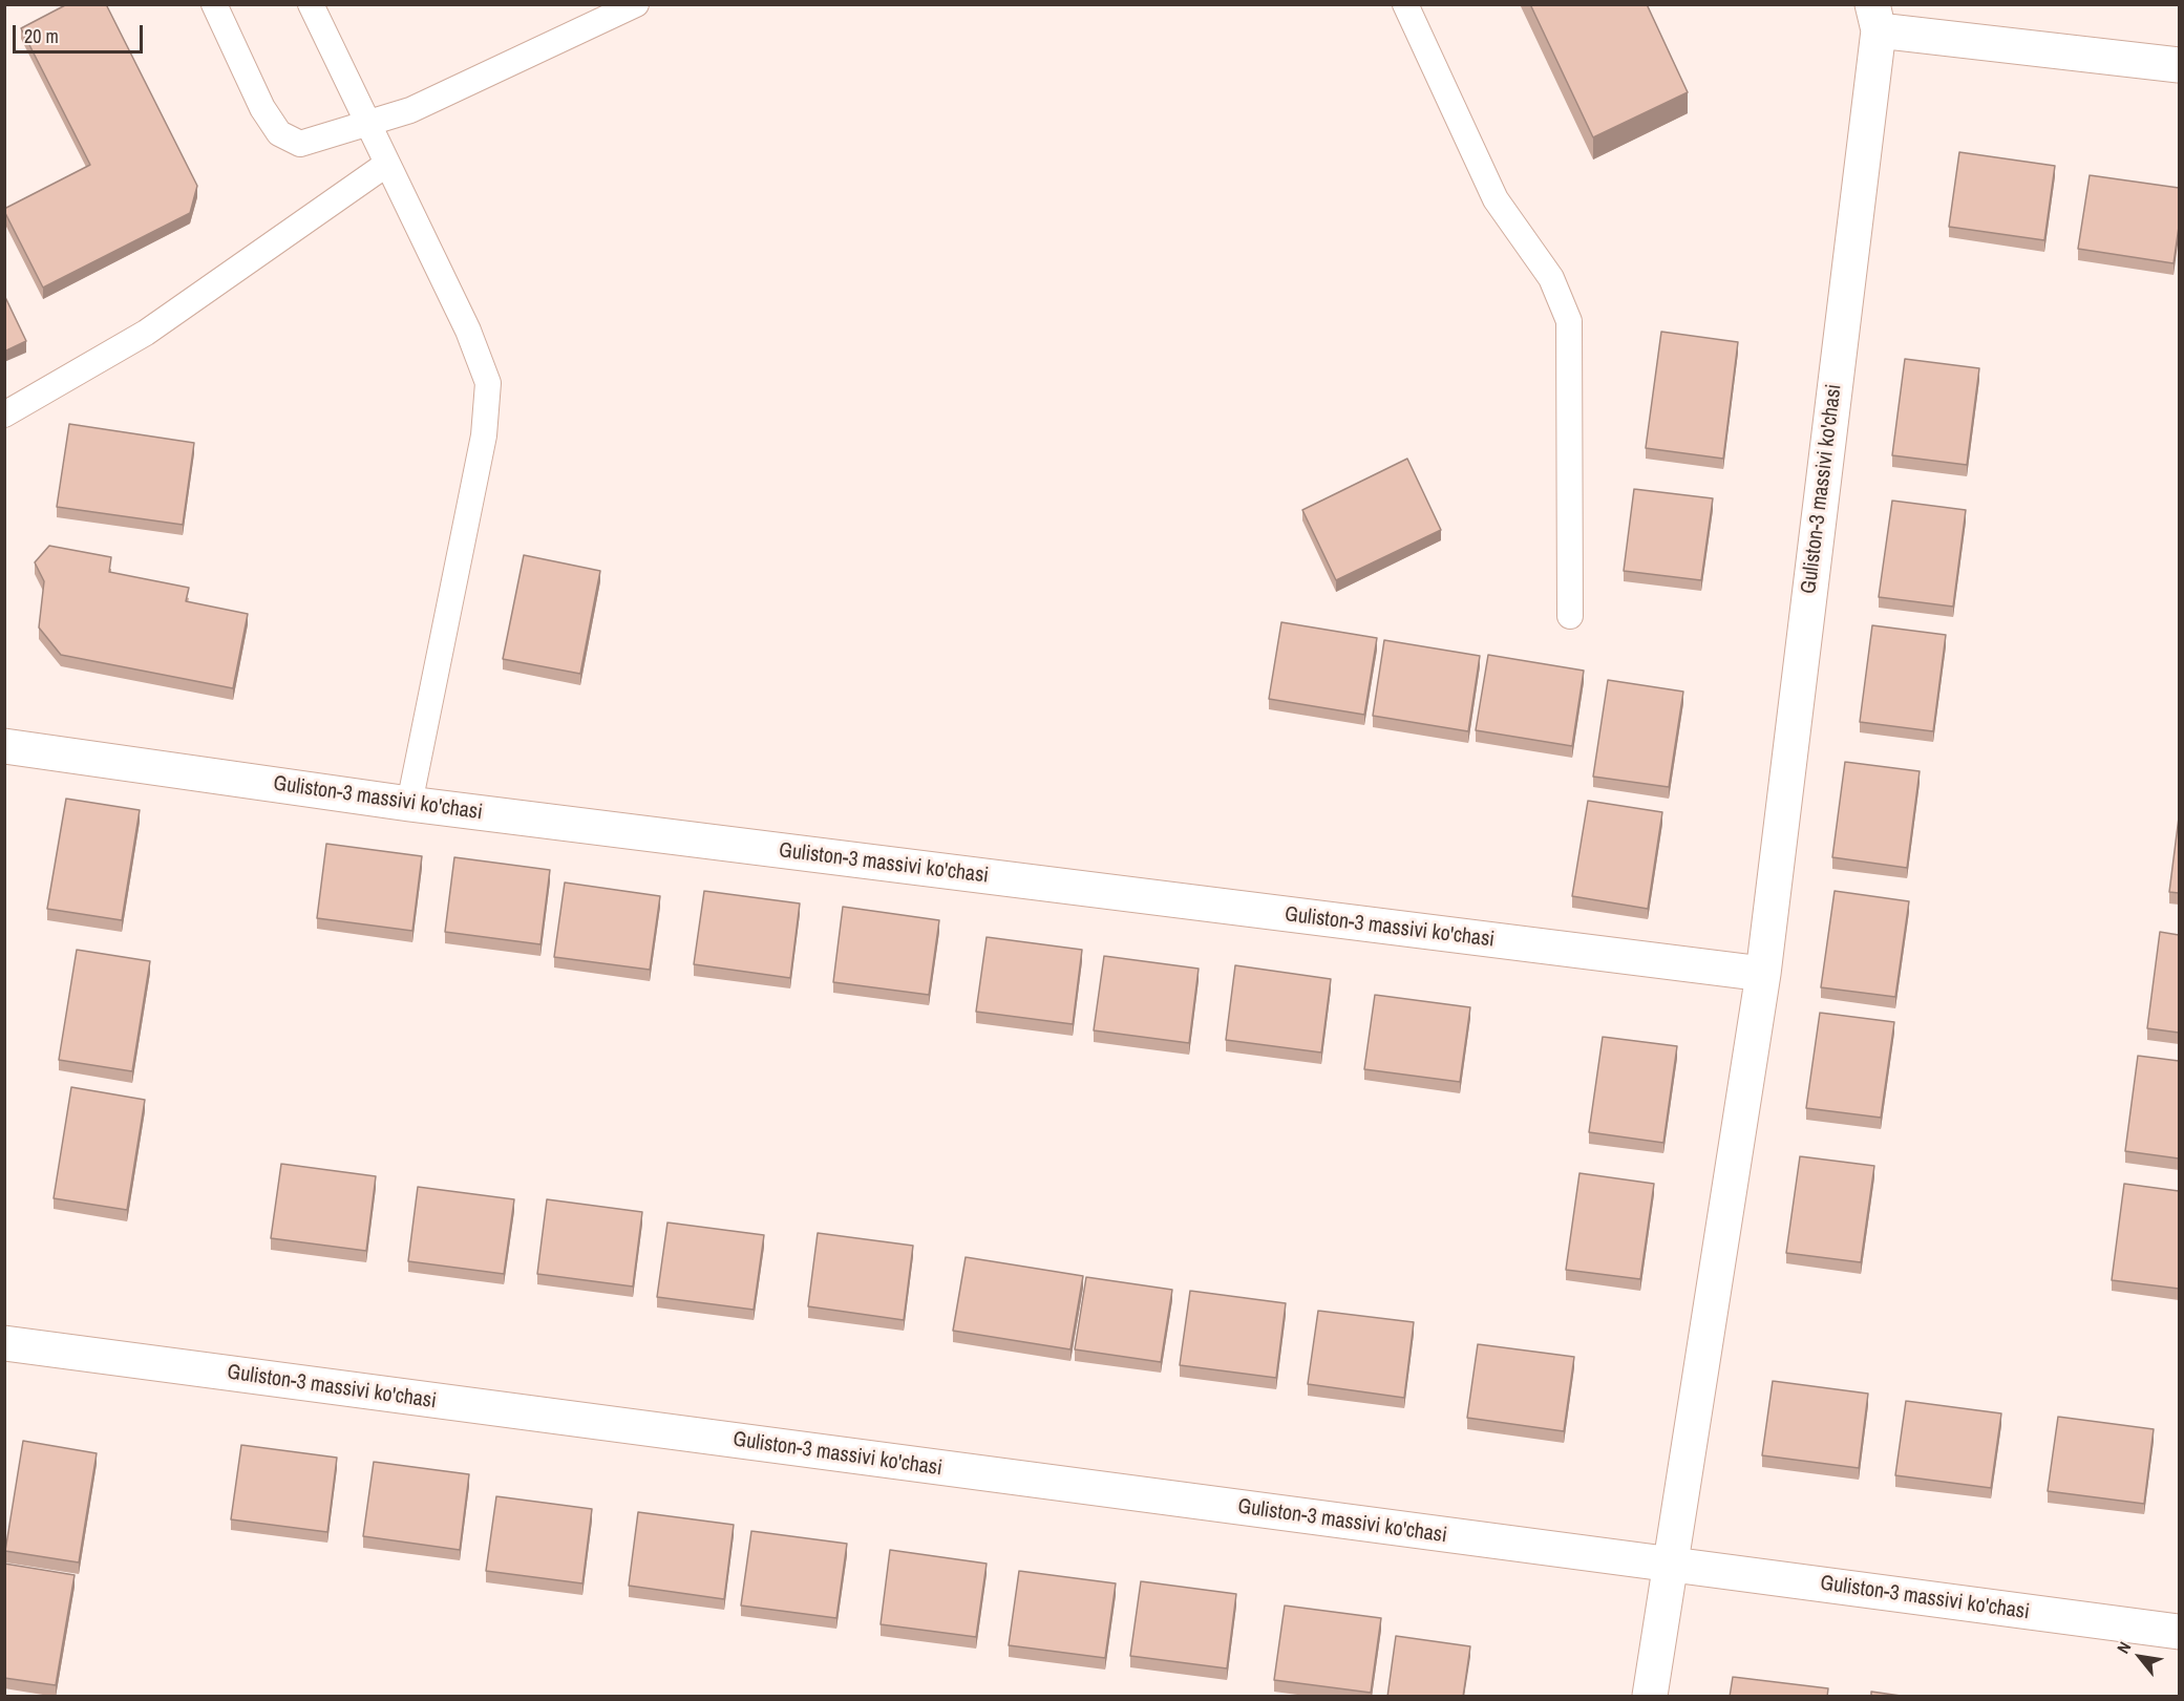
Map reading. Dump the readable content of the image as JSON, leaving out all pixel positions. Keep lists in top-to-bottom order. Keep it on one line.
{"streets":{"street":["Guliston-3 massivi ko'chasi"]},"scale_bar":"20 m","north":"top left"}
